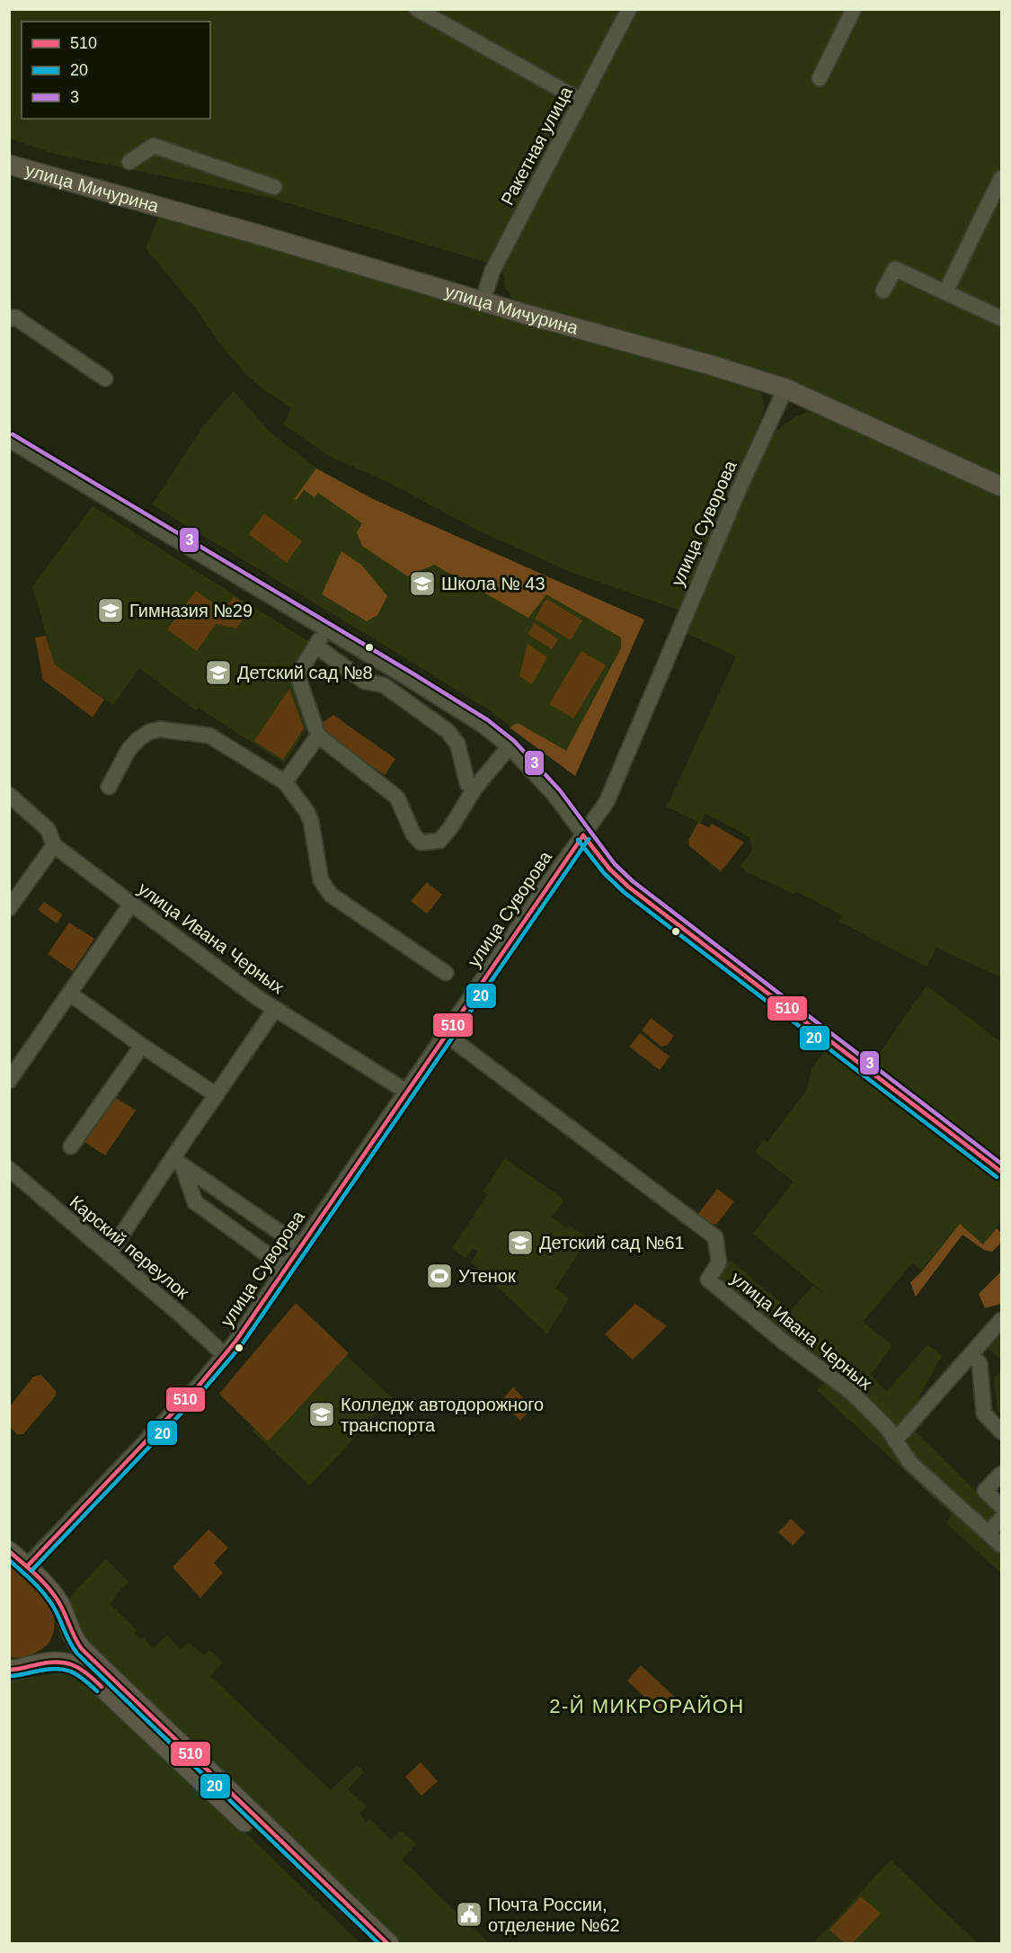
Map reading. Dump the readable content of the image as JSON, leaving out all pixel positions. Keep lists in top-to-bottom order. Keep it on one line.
{"streets":{"main road":["улица Мичурина"],"street":["Ракетная улица","улица Суворова","улица Ивана Черных","Карский переулок"]},"crossings":[["Ракетная улица","улица Мичурина"],["улица Мичурина","улица Суворова"],["улица Суворова","улица Ивана Черных"],["улица Суворова","Карский переулок"]],"districts":["2-Й МИКРОРАЙОН"],"places":{"school or university":["Школа № 43","Гимназия №29","Детский сад №8","Детский сад №61","Колледж автодорожного транспорта"],"sports":["Утенок"],"public building":["Почта России, отделение №62"]},"lines":["transit line 3","transit line 510","transit line 20"],"legend":["510","20","3"]}
